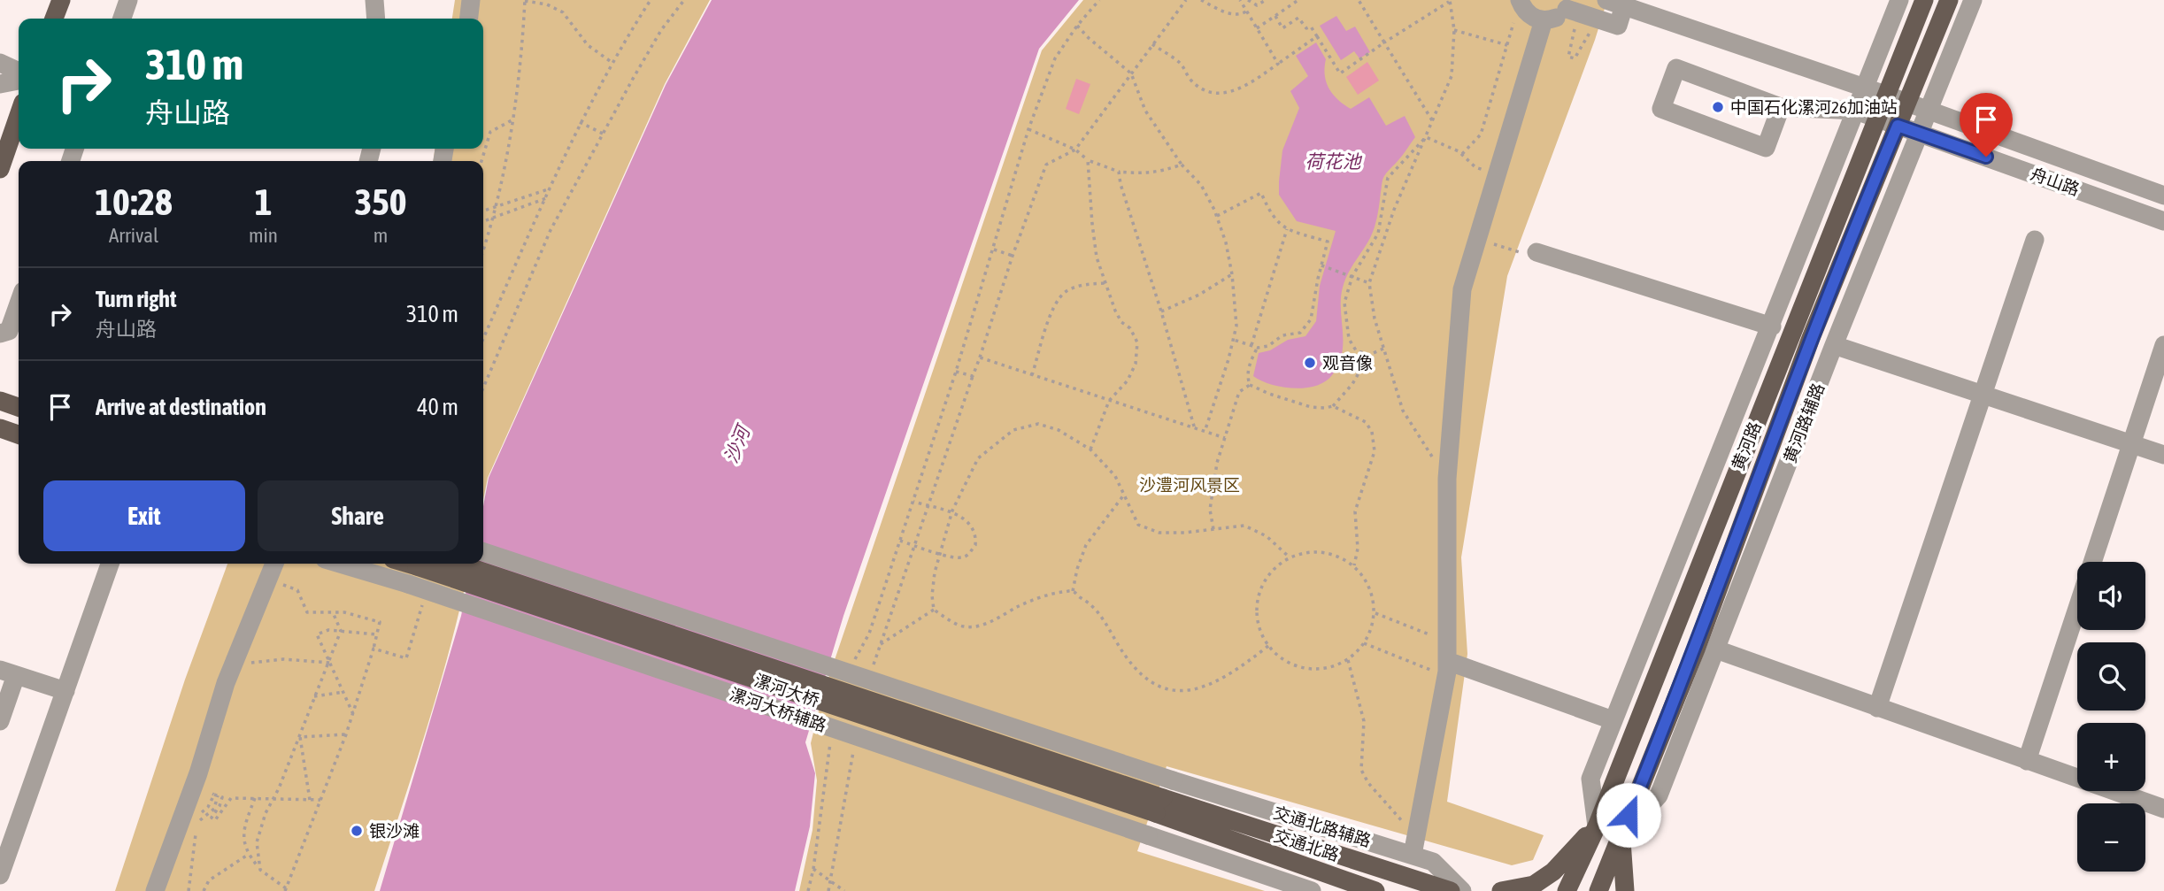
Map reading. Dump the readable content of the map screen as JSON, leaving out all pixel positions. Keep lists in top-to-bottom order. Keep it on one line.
{"streets":{"main road":["黄河路","漯河大桥","交通北路"],"street":["舟山路","黄河路辅路","漯河大桥辅路","交通北路辅路"]},"crossings":[["舟山路","黄河路辅路"],["舟山路","黄河路"],["黄河路辅路","黄河路"],["漯河大桥","交通北路"]],"water":["荷花池","沙河"],"parks":["沙澧河风景区"],"places":["中国石化漯河26加油站","观音像","银沙滩"],"page":{"turn":["310 m","舟山路"],"eta":["10:28","Arrival","1","min","350","m"],"list":[{"name":"Turn right","note":"舟山路","value":"310 m"},{"name":"Arrive at destination","value":"40 m"}],"buttons":["Exit","Share"],"map_buttons":["+","−"]}}
